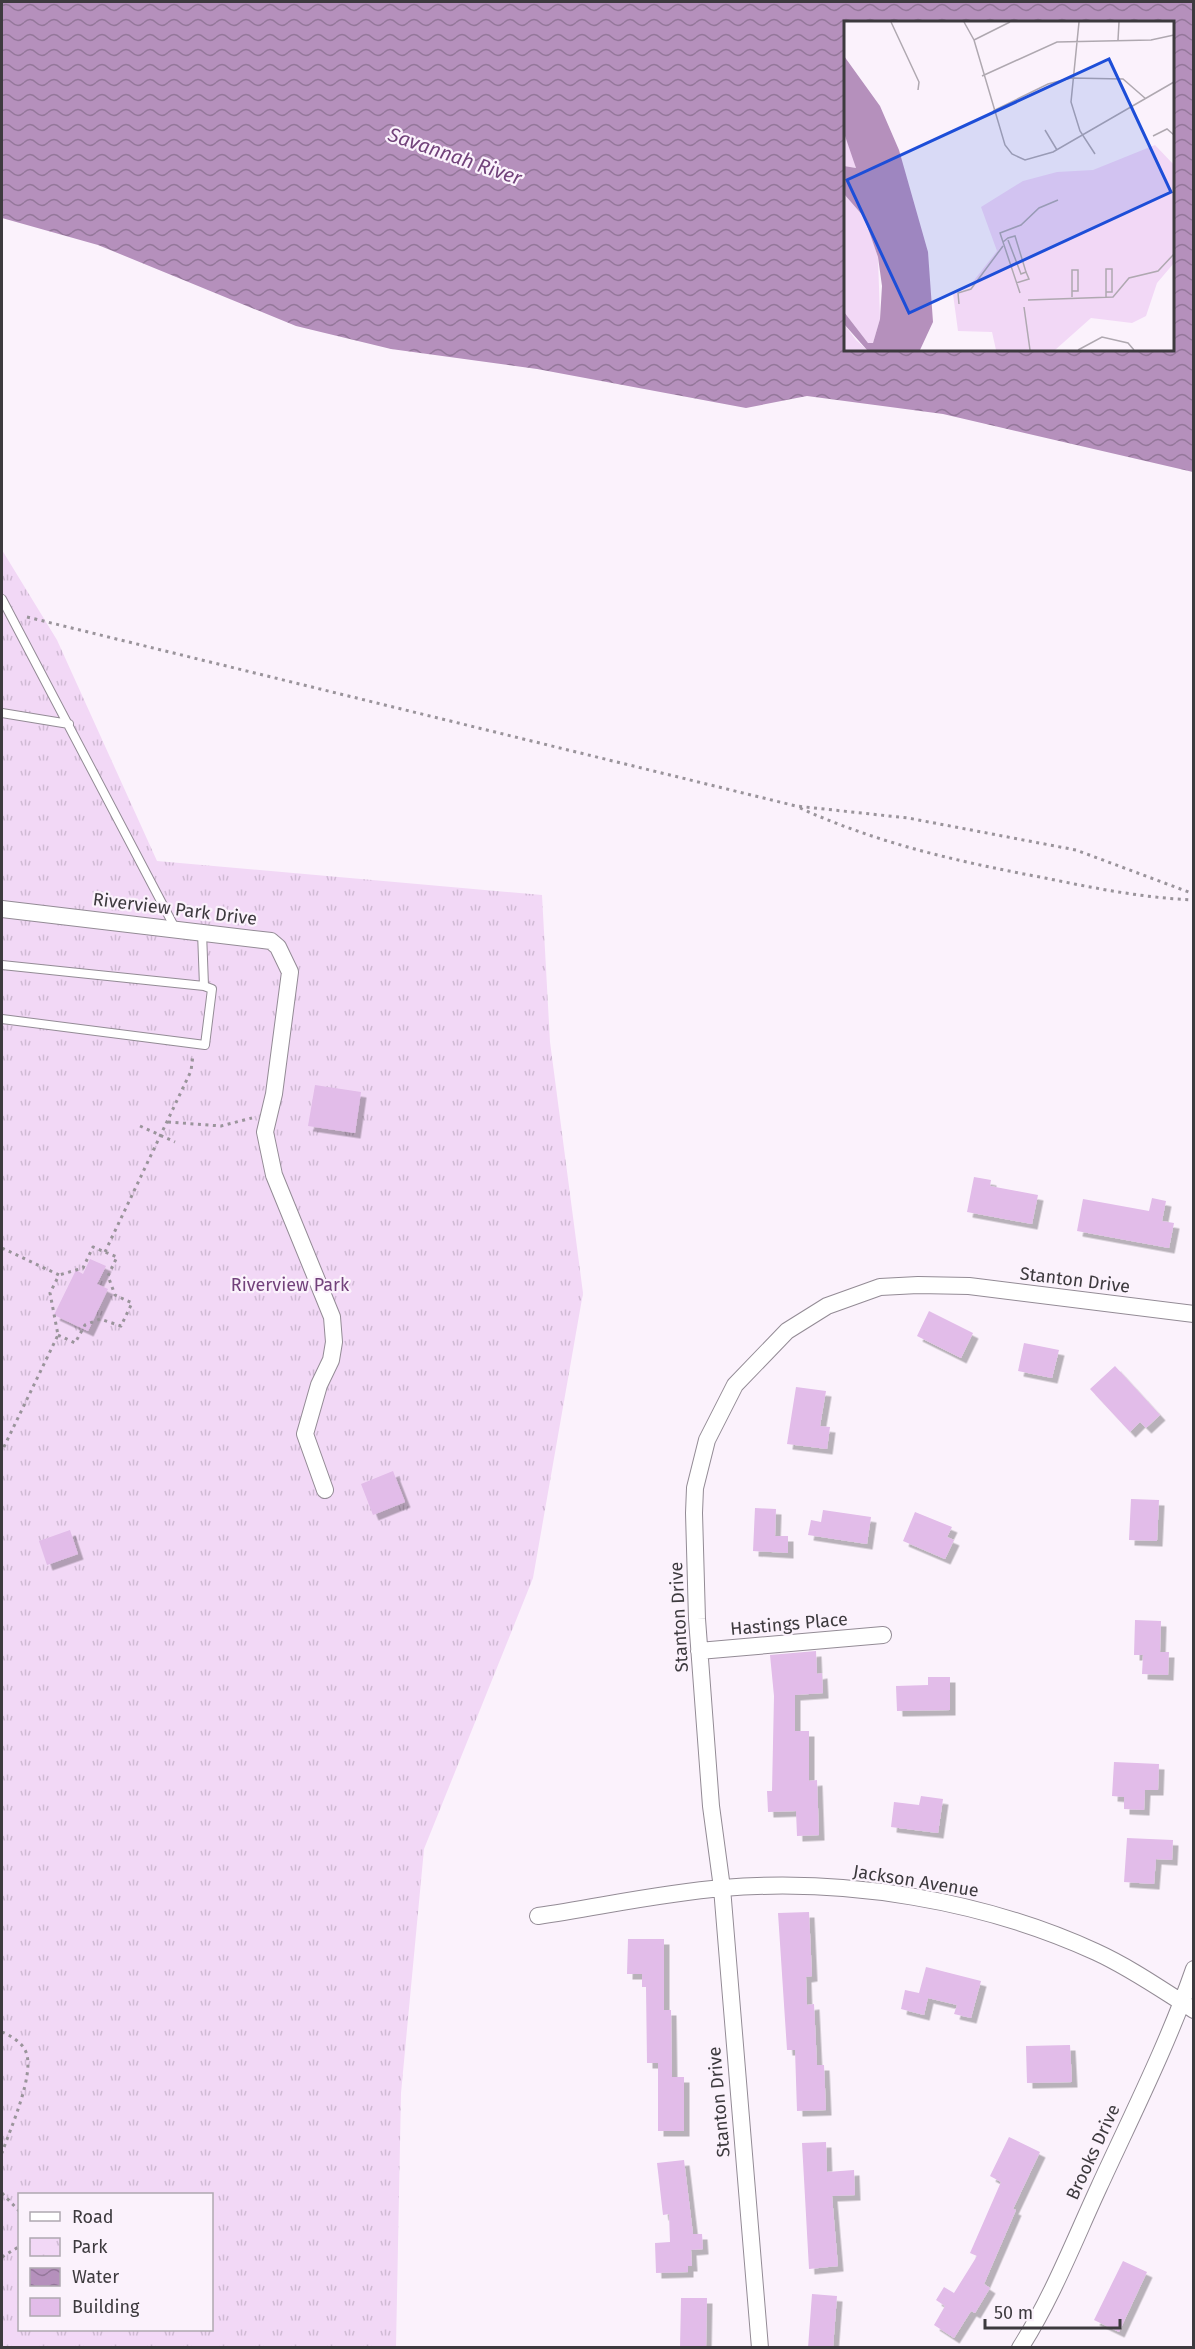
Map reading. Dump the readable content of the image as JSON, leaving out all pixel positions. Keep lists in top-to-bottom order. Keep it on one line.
{"streets":{"street":["Riverview Park Drive","Stanton Drive","Hastings Place","Jackson Avenue","Brooks Drive"]},"crossings":[["Stanton Drive","Hastings Place"],["Stanton Drive","Jackson Avenue"],["Jackson Avenue","Brooks Drive"]],"water":["Savannah River"],"parks":["Riverview Park"],"legend":["Road","Park","Water","Building"],"scale_bar":"50 m"}
